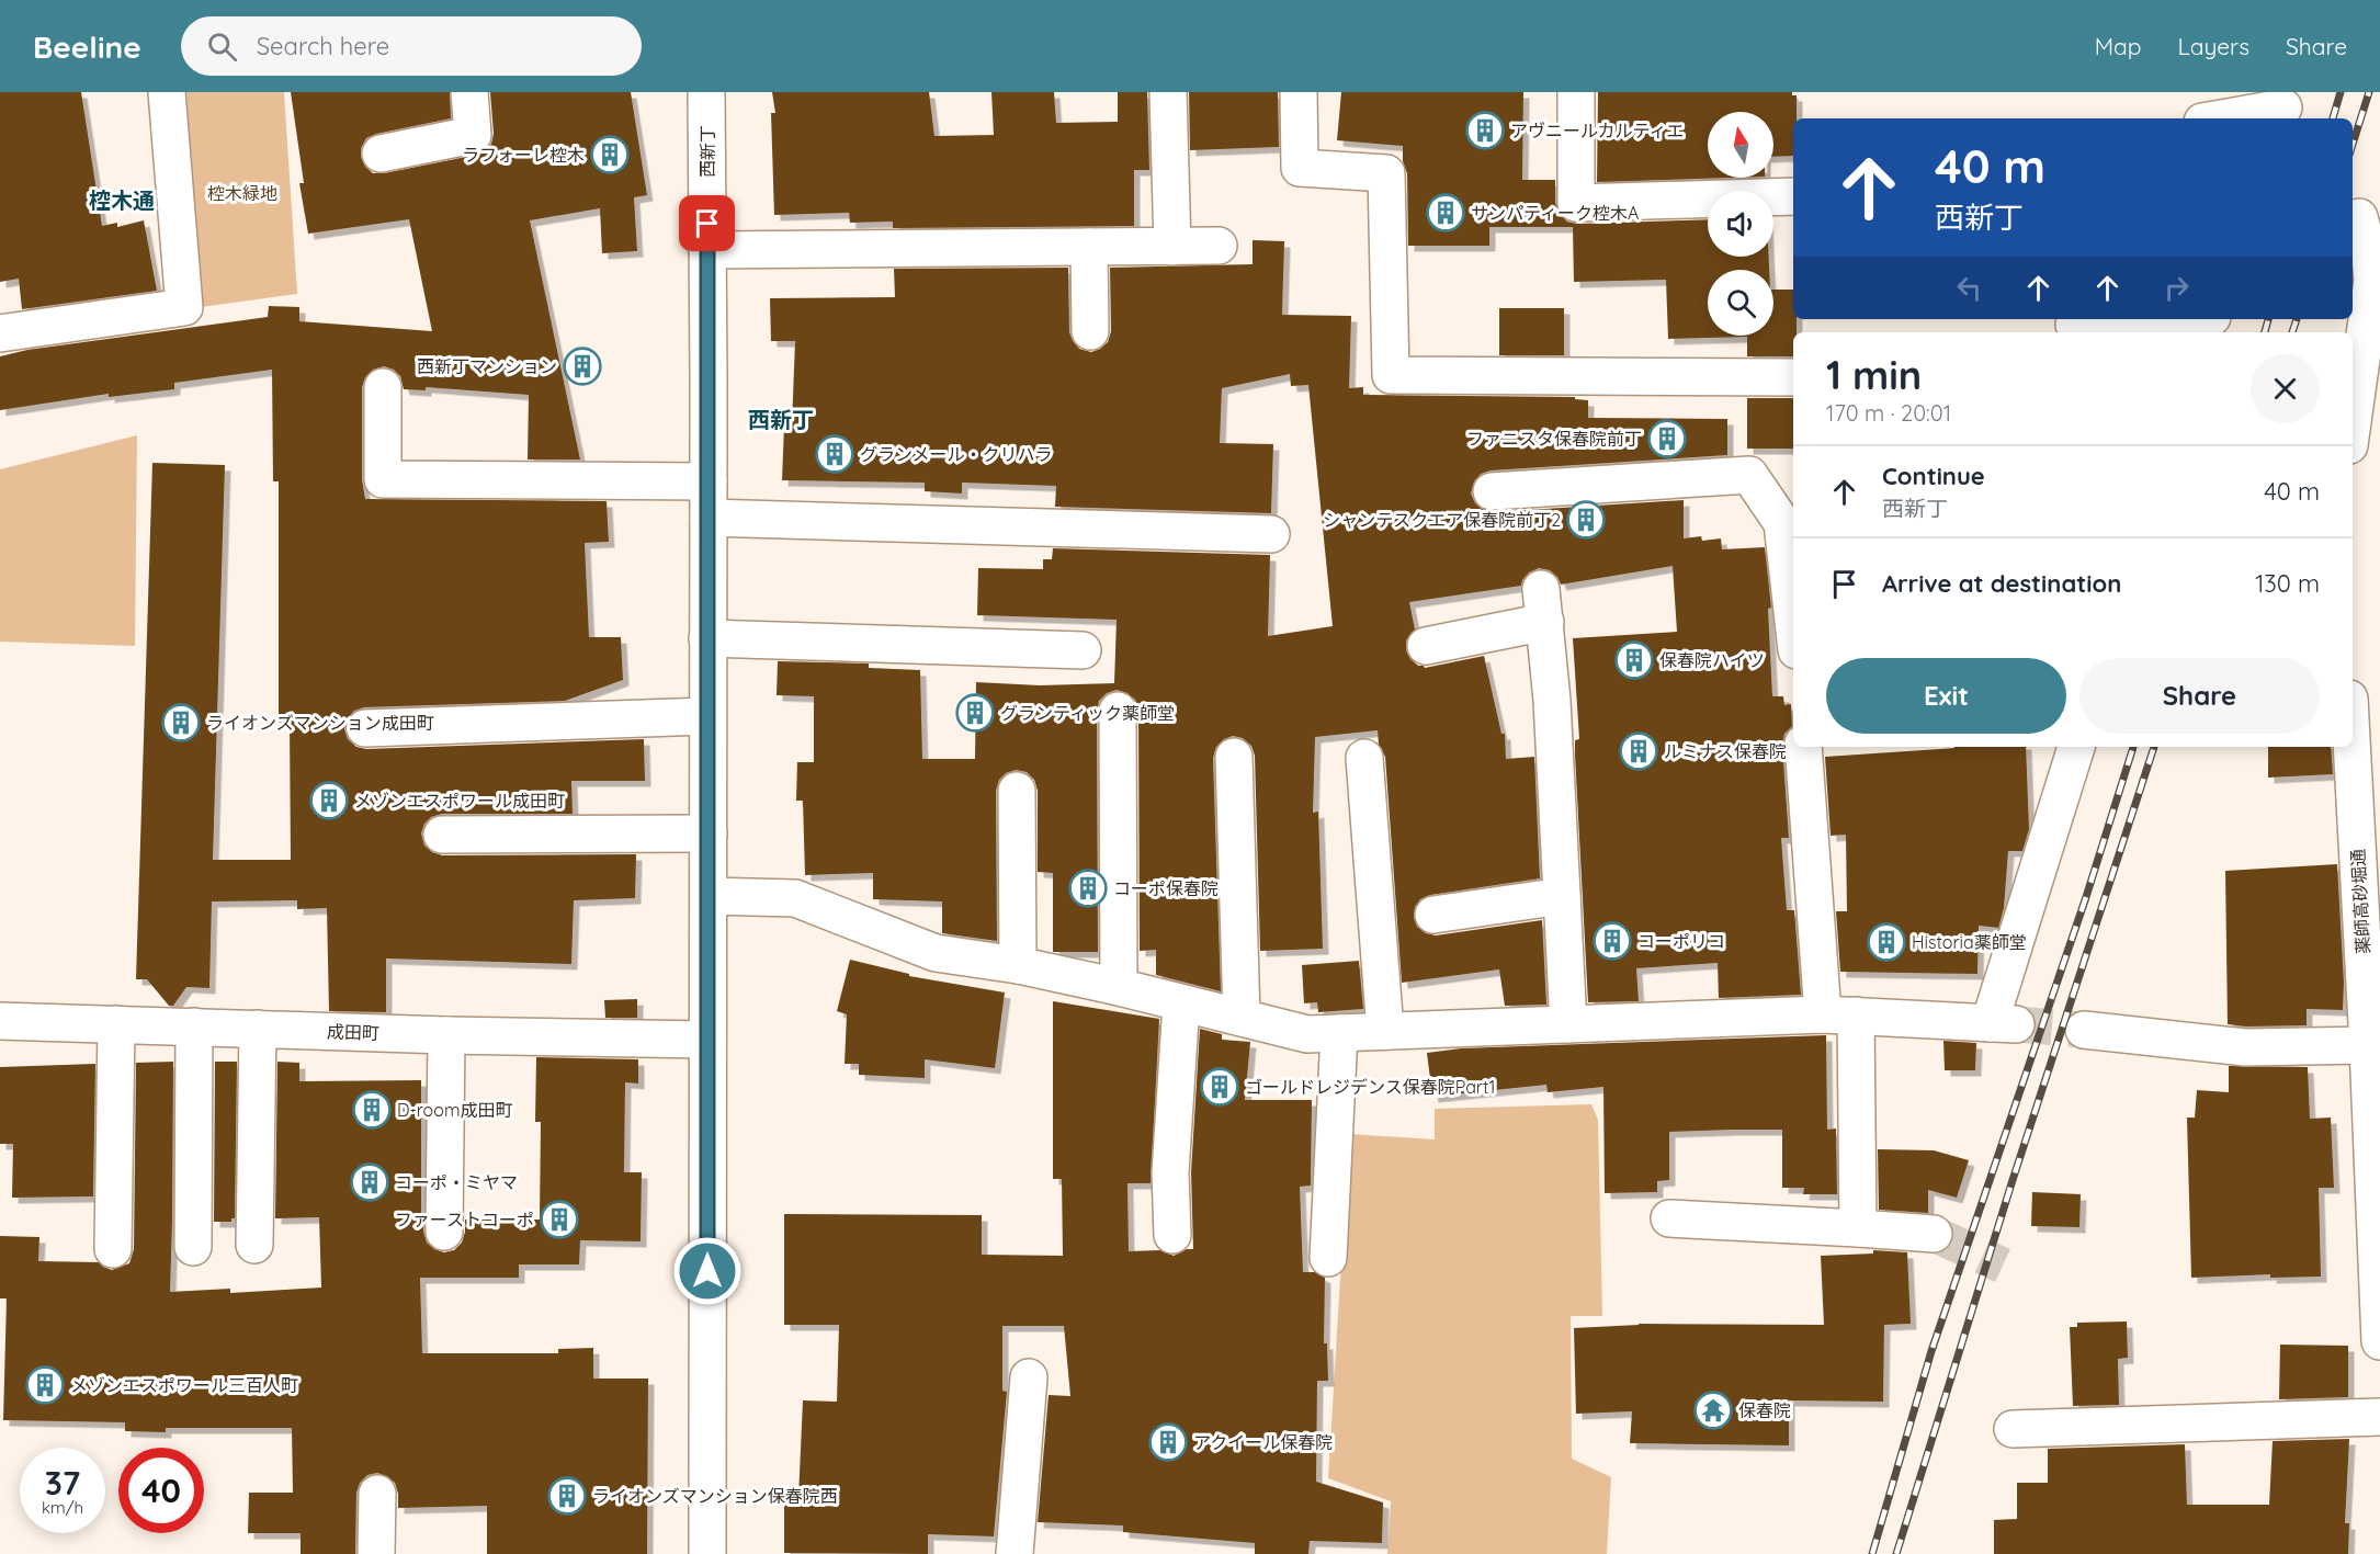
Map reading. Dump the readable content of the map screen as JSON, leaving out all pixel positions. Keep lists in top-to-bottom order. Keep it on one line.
{"streets":{"street":["西新丁","薬師高砂堀通","成田町"]},"crossings":[["西新丁","成田町"]],"districts":["椌木通","西新丁"],"parks":["椌木緑地"],"places":{"building":["アヴニールカルティエ","ラフォーレ椌木","サンパティーク椌木A","西新丁マンション","ファニスタ保春院前丁","グランメール・クリハラ","シャンテスクエア保春院前丁2","保春院ハイツ","グランティック薬師堂","ライオンズマンション成田町","ルミナス保春院","メゾンエスポワール成田町","コーポ保春院","コーポリコ","Historia薬師堂","ゴールドレジデンス保春院Part1","D-room成田町","コーポ・ミヤマ","ファーストコーポ","メゾンエスポワール三百人町","アクイール保春院","ライオンズマンション保春院西"],"temple":["保春院"]},"north":"top","page":{"header":"Beeline","search":"Search here","nav":["Map","Layers","Share"],"turn":["40 m","西新丁"],"heading":["1 min","170 m · 20:01"],"list":[{"name":"Continue","note":"西新丁","value":"40 m"},{"name":"Arrive at destination","value":"130 m"}],"buttons":["Exit","Share"],"speed":"37 km/h","limit":"40"}}
